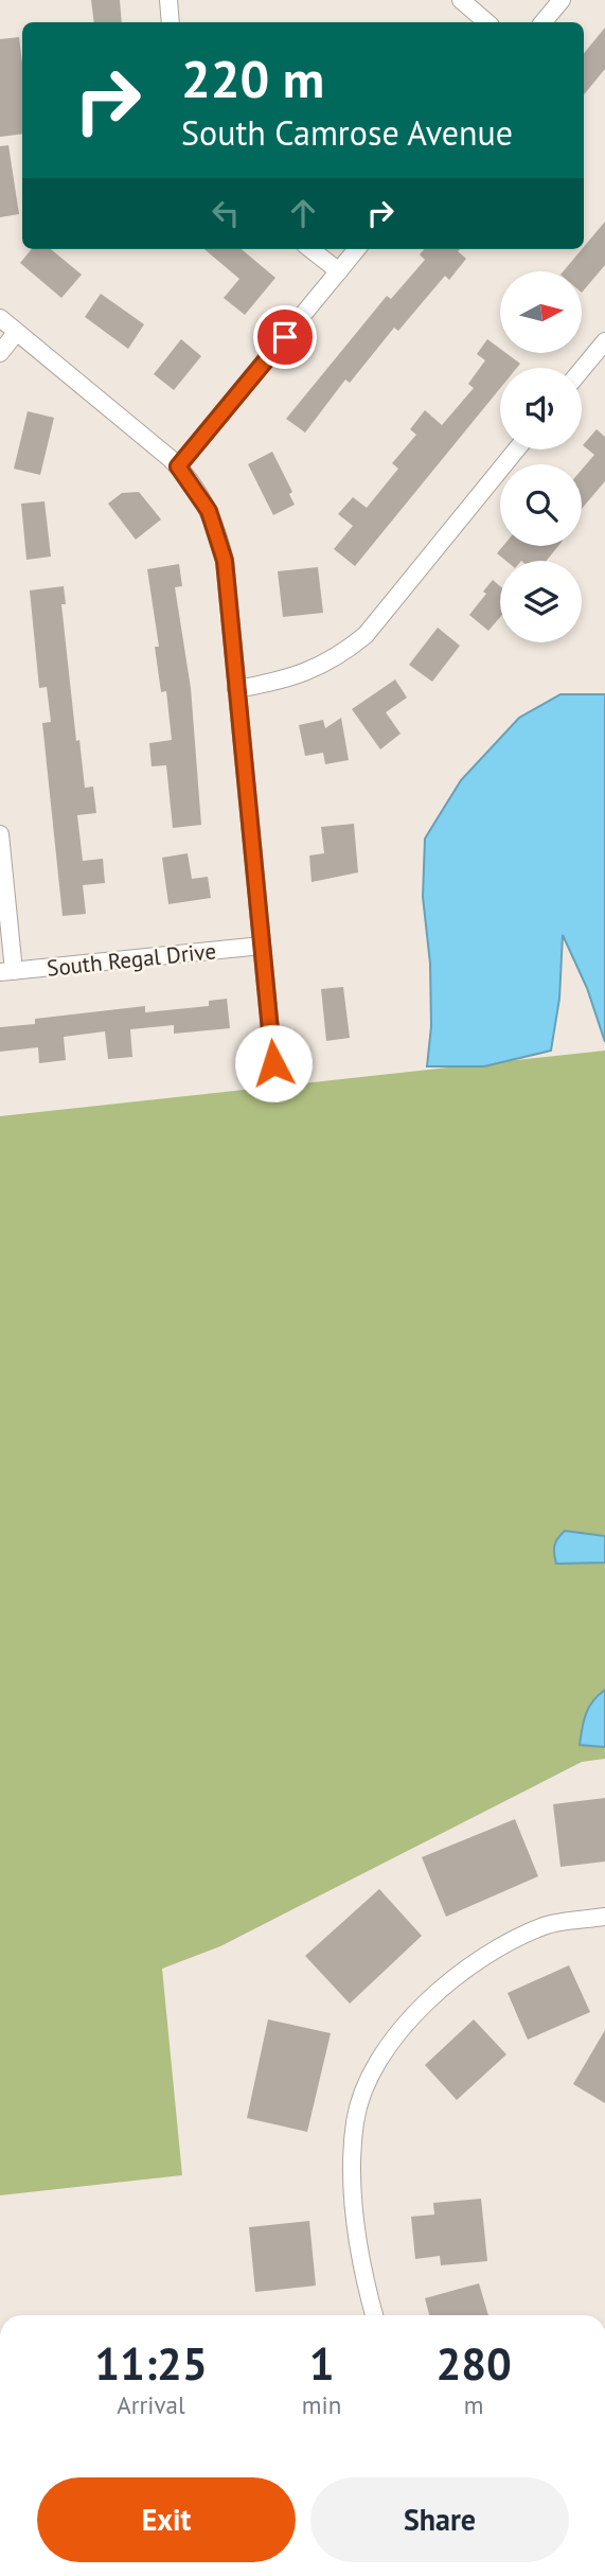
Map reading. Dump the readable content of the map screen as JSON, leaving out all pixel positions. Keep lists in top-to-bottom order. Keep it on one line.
{"streets":{"street":["South Regal Drive"]},"north":"right","page":{"turn":["220 m","South Camrose Avenue"],"eta":["11:25","Arrival","1","min","280","m"],"buttons":["Exit","Share"]}}
